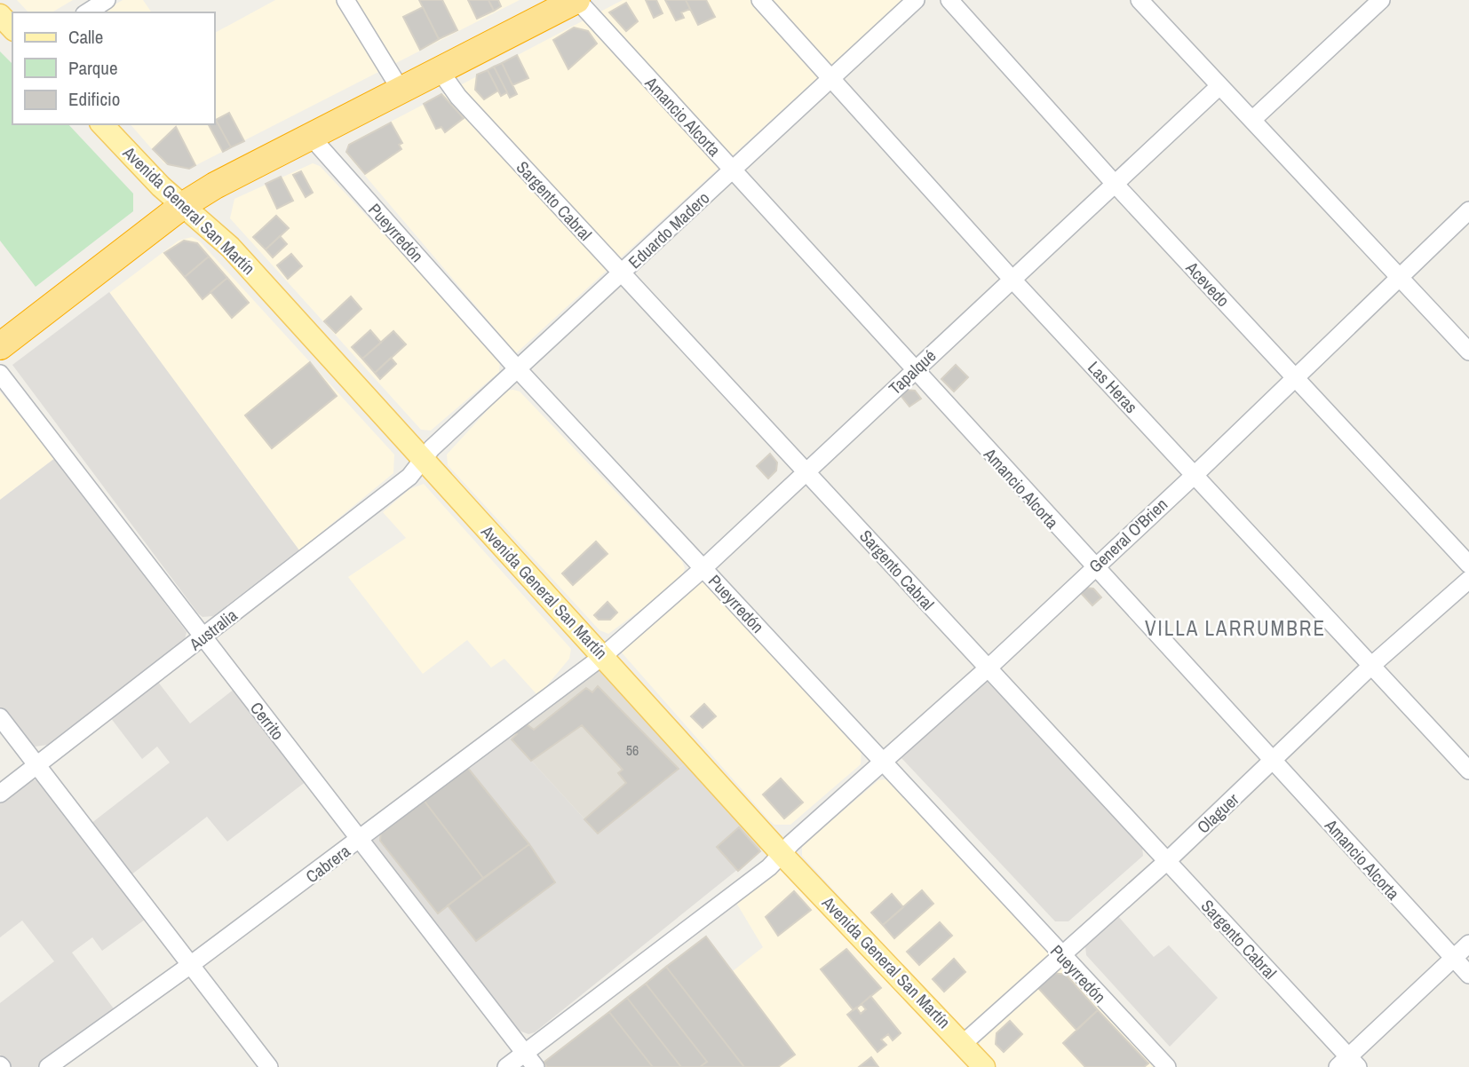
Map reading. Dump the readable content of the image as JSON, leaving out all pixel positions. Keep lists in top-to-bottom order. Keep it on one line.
{"streets":{"main road":["Avenida General San Martín"],"street":["Amancio Alcorta","Sargento Cabral","Eduardo Madero","Pueyrredón","Acevedo","Tapalqué","Las Heras","General O'Brien","Australia","Cerrito","Olaguer","Cabrera"]},"crossings":[["Amancio Alcorta","Eduardo Madero"],["Amancio Alcorta","Tapalqué"],["Amancio Alcorta","General O'Brien"],["Amancio Alcorta","Olaguer"],["Sargento Cabral","Eduardo Madero"],["Sargento Cabral","Tapalqué"],["Sargento Cabral","General O'Brien"],["Sargento Cabral","Olaguer"],["Avenida General San Martín","Eduardo Madero"],["Avenida General San Martín","Tapalqué"],["Avenida General San Martín","General O'Brien"],["Avenida General San Martín","Australia"],["Avenida General San Martín","Olaguer"],["Avenida General San Martín","Cabrera"],["Eduardo Madero","Pueyrredón"],["Eduardo Madero","Las Heras"],["Eduardo Madero","Australia"],["Pueyrredón","Tapalqué"],["Pueyrredón","General O'Brien"],["Pueyrredón","Olaguer"],["Acevedo","Tapalqué"],["Acevedo","General O'Brien"],["Tapalqué","Las Heras"],["Tapalqué","Cabrera"],["Las Heras","General O'Brien"],["Las Heras","Olaguer"],["General O'Brien","Cerrito"],["Australia","Cerrito"],["Cerrito","Cabrera"]],"districts":["VILLA LARRUMBRE"],"house_numbers":["56"],"legend":["Calle","Parque","Edificio"]}
